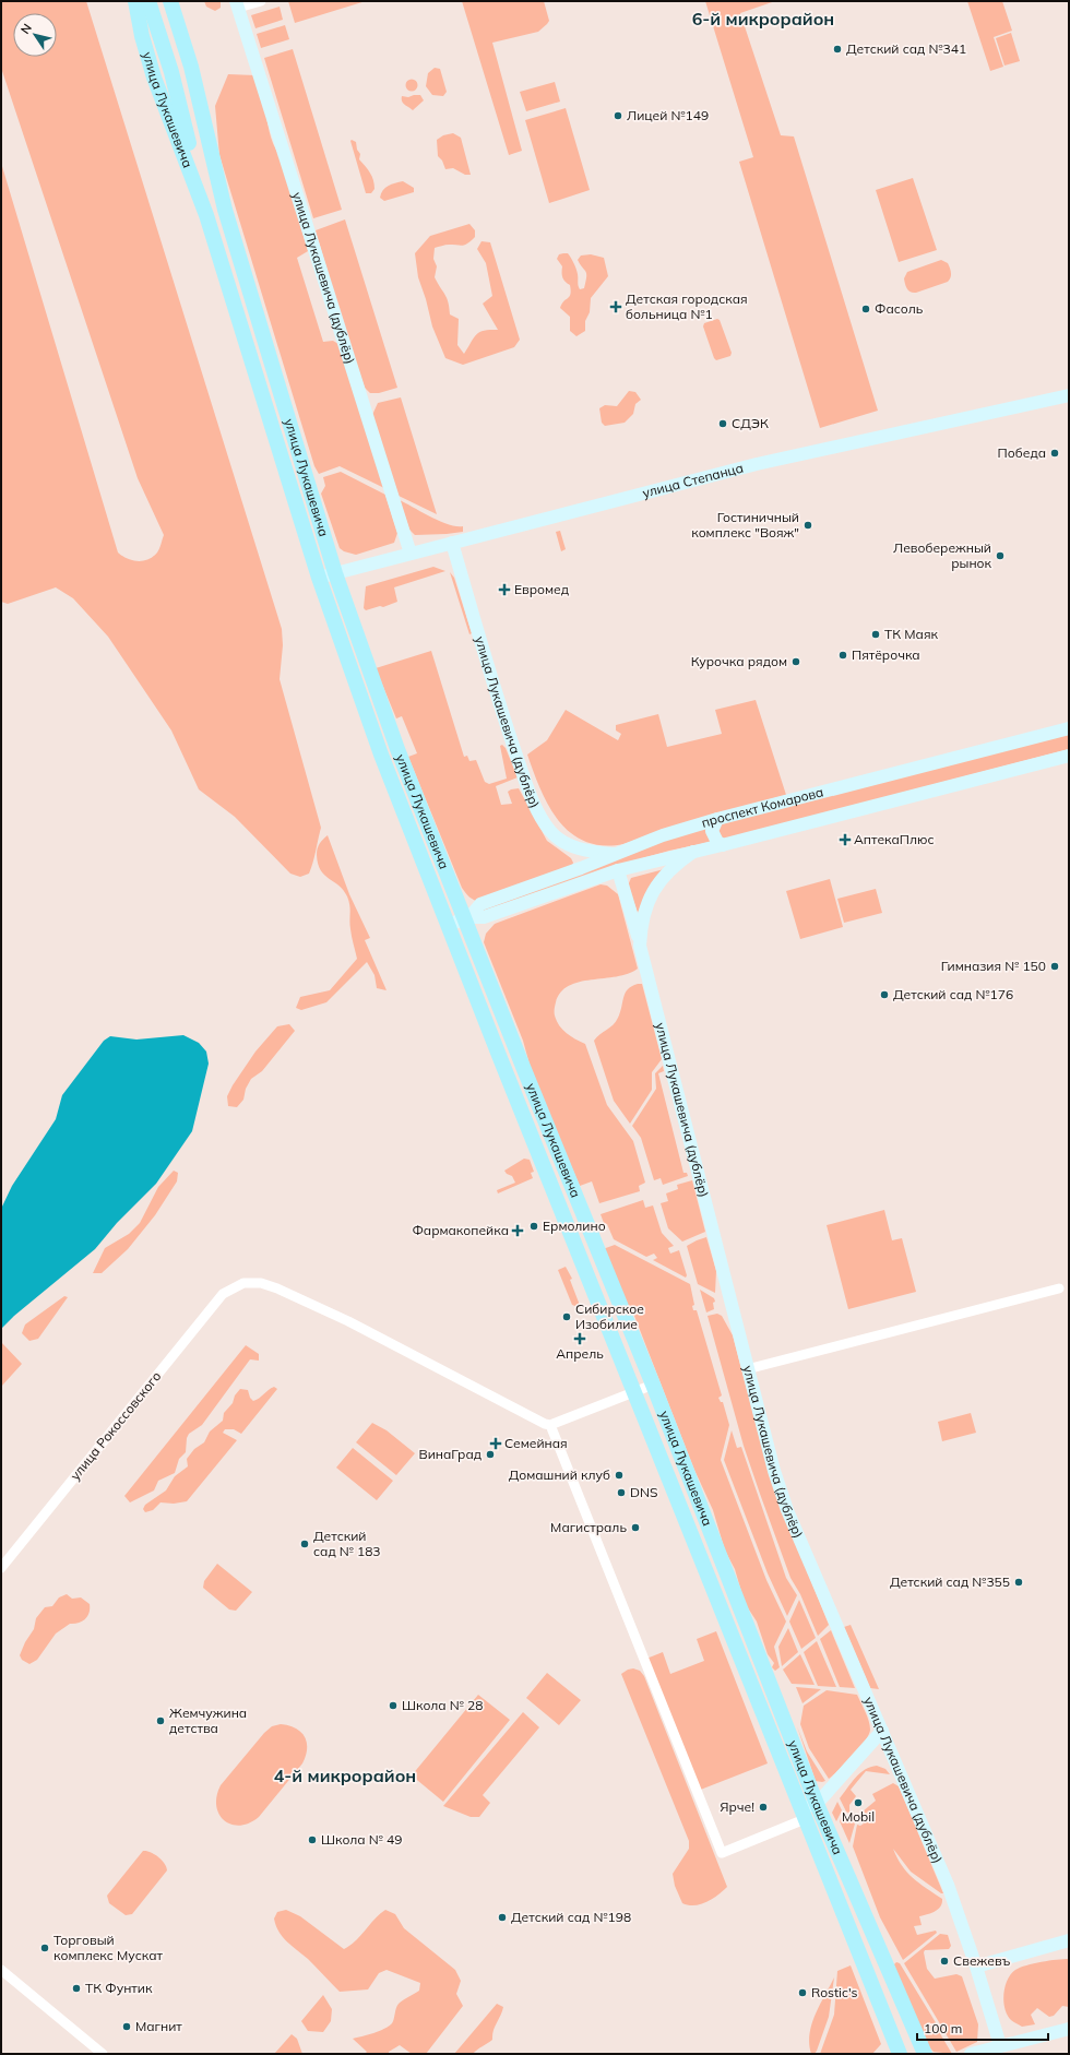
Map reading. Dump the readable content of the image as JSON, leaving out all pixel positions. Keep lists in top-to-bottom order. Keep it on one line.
{"streets":{"main road":["улица Лукашевича","улица Лукашевича (дублёр)","улица Степанца","проспект Комарова"],"street":["улица Рокоссовского"]},"crossings":[["улица Лукашевича","улица Степанца"],["улица Лукашевича","проспект Комарова"],["улица Лукашевича (дублёр)","улица Степанца"],["улица Лукашевича (дублёр)","проспект Комарова"]],"districts":["6-й микрорайон","4-й микрорайон"],"places":{"other":["Детский сад №341","Лицей №149","Фасоль","СДЭК","Победа","Гостиничный комплекс \"Вояж\"","Левобережный рынок","ТК Маяк","Пятёрочка","Курочка рядом","Гимназия № 150","Детский сад №176","Ермолино","Сибирское Изобилие","ВинаГрад","Домашний клуб","DNS","Магистраль","Детский сад № 183","Детский сад №355","Школа № 28","Жемчужина детства","Mobil","Ярче!","Школа № 49","Детский сад №198","Торговый комплекс Мускат","Свежевъ","ТК Фунтик","Rostic's","Магнит"],"health":["Детская городская больница №1","Евромед","АптекаПлюс","Фармакопейка","Апрель","Семейная"]},"scale_bar":"100 m","north":"top left"}
